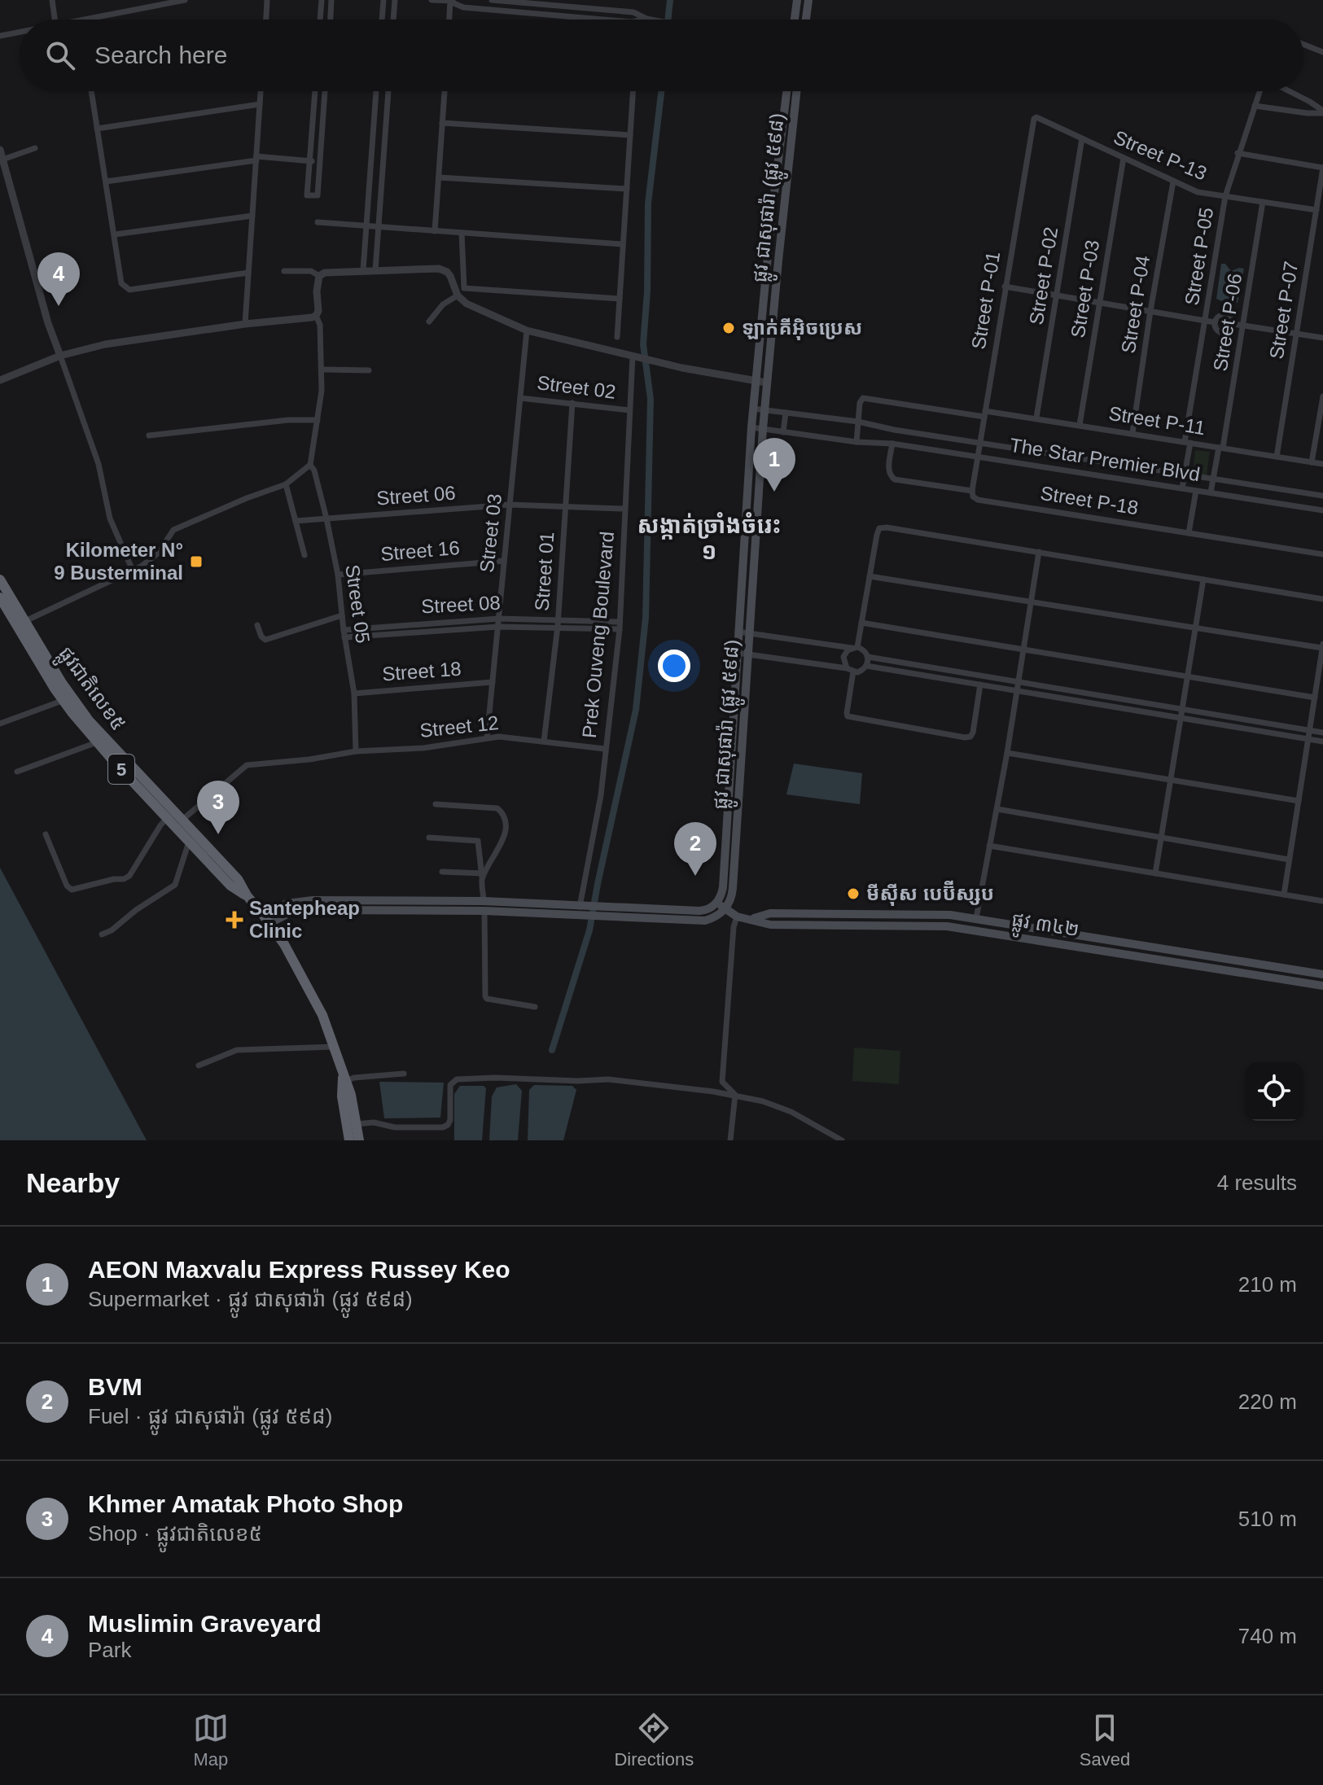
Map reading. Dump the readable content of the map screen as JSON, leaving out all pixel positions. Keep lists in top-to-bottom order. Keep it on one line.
{"streets":{"highway":["ផ្លូវជាតិលេខ៥","5"],"main road":["ផ្លូវ ជាសុផារ៉ា (ផ្លូវ ៥៩៨)","ផ្លូវ ៣៤២"],"street":["Street P-13","Street P-05","Street P-02","Street P-03","Street P-01","Street P-04","Street P-07","Street P-06","Street 02","Street P-11","The Star Premier Blvd","Street 06","Street P-18","Street 03","Street 16","Street 01","Street 05","Street 08","Prek Ouveng Boulevard","Street 18","Street 12"]},"crossings":[["Street P-13","Street P-05"],["Street P-13","Street P-02"],["Street P-13","Street P-03"],["Street P-13","Street P-01"],["Street P-13","Street P-04"],["Street P-13","Street P-07"],["Street P-13","Street P-06"],["ផ្លូវ ជាសុផារ៉ា (ផ្លូវ ៥៩៨)","The Star Premier Blvd"],["Street P-05","Street P-11"],["Street P-05","The Star Premier Blvd"],["Street P-02","Street P-11"],["Street P-03","Street P-11"],["Street P-01","Street P-11"],["Street P-01","The Star Premier Blvd"],["Street P-01","Street P-18"],["Street P-04","Street P-11"],["Street P-07","Street P-11"],["Street P-06","Street P-11"],["Street P-06","The Star Premier Blvd"],["Street 02","Street 03"],["Street 02","Street 01"],["Street 02","Prek Ouveng Boulevard"],["Street P-11","The Star Premier Blvd"],["The Star Premier Blvd","Street P-18"],["Street 06","Street 03"],["Street 06","Street 01"],["Street 06","Street 05"],["Street 06","Prek Ouveng Boulevard"],["Street 03","Street 16"],["Street 03","Street 08"],["Street 03","Street 18"],["Street 03","Street 12"],["Street 16","Street 05"],["Street 01","Street 08"],["Street 01","Street 12"],["Street 05","Street 18"],["Street 05","Street 12"],["Street 08","Prek Ouveng Boulevard"],["Prek Ouveng Boulevard","Street 12"],["ផ្លូវជាតិលេខ៥","Street 12"]],"districts":["សង្កាត់ច្រាំងចំរេះ ១"],"places":{"other":["ឡាក់គីអ៊ិចប្រេស","មីសុីស បេប៊ីស្សប"],"transit":["Kilometer N° 9 Busterminal"],"health":["Santepheap Clinic"]},"page":{"search":"Search here","pins":["4","1","3","2"],"heading":["Nearby","4 results"],"list":[{"mark":"1","name":"AEON Maxvalu Express Russey Keo","note":"Supermarket · ផ្លូវ ជាសុផារ៉ា (ផ្លូវ ៥៩៨)","value":"210 m"},{"mark":"2","name":"BVM","note":"Fuel · ផ្លូវ ជាសុផារ៉ា (ផ្លូវ ៥៩៨)","value":"220 m"},{"mark":"3","name":"Khmer Amatak Photo Shop","note":"Shop · ផ្លូវជាតិលេខ៥","value":"510 m"},{"mark":"4","name":"Muslimin Graveyard","note":"Park","value":"740 m"}],"nav":["Map","Directions","Saved"]}}
